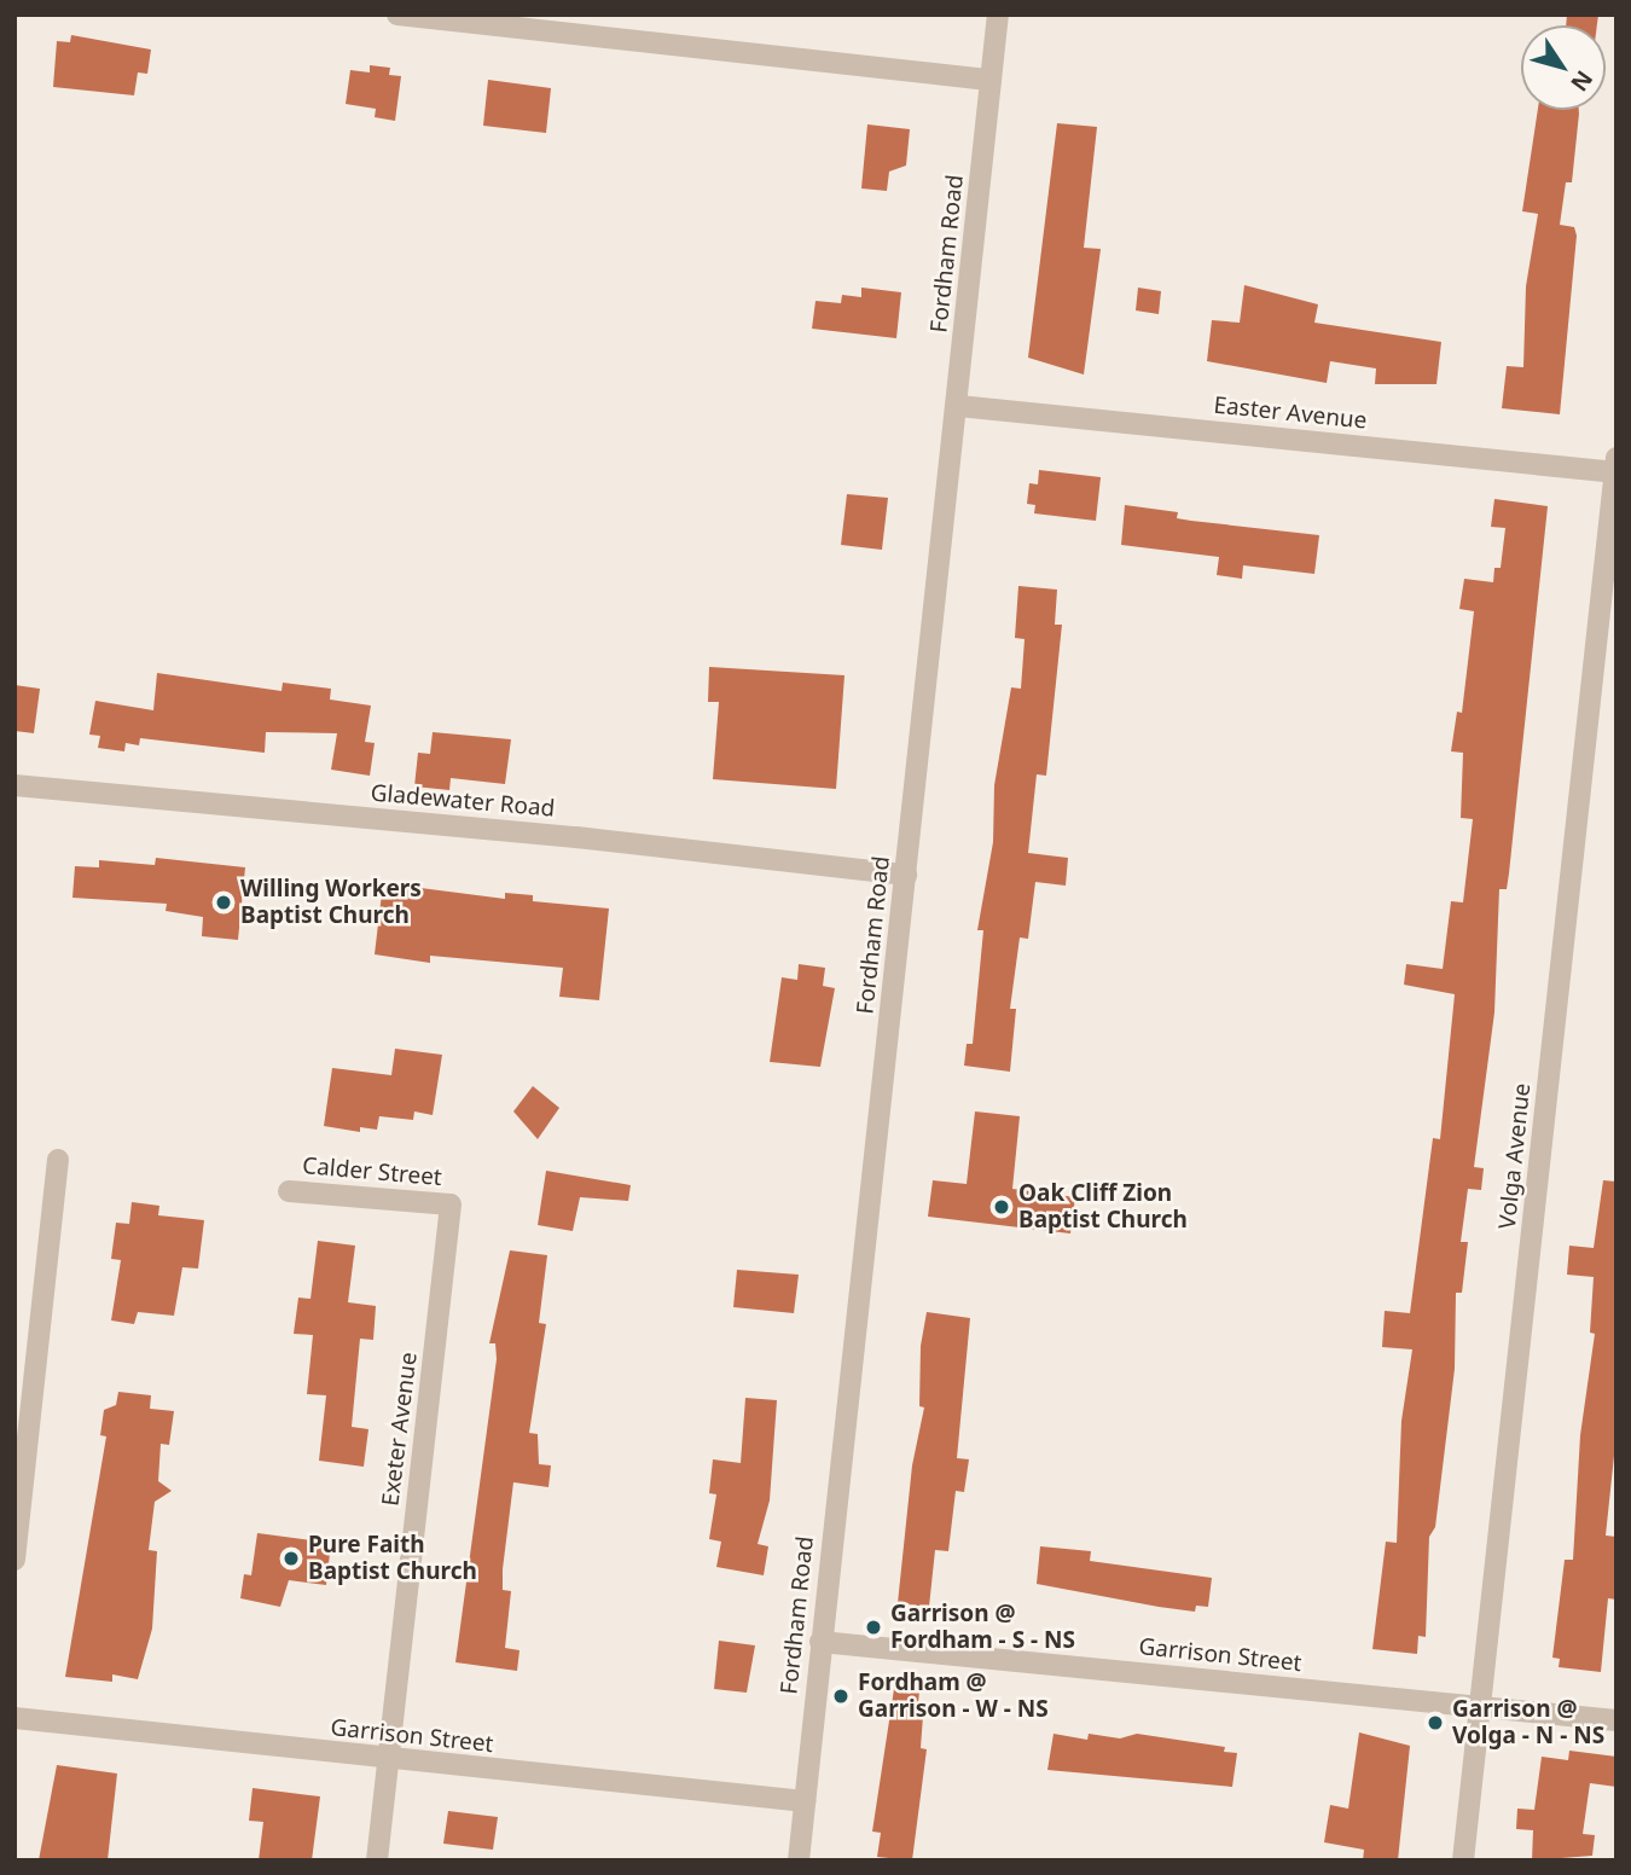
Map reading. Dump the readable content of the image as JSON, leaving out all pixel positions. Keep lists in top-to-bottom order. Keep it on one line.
{"streets":{"street":["Fordham Road","Easter Avenue","Gladewater Road","Volga Avenue","Calder Street","Exeter Avenue","Garrison Street"]},"crossings":[["Fordham Road","Easter Avenue"],["Fordham Road","Gladewater Road"],["Fordham Road","Garrison Street"],["Easter Avenue","Volga Avenue"],["Volga Avenue","Garrison Street"],["Calder Street","Exeter Avenue"],["Exeter Avenue","Garrison Street"]],"places":["Willing Workers Baptist Church","Oak Cliff Zion Baptist Church","Pure Faith Baptist Church","Garrison @ Fordham - S - NS","Fordham @ Garrison - W - NS","Garrison @ Volga - N - NS"],"north":"bottom right"}
